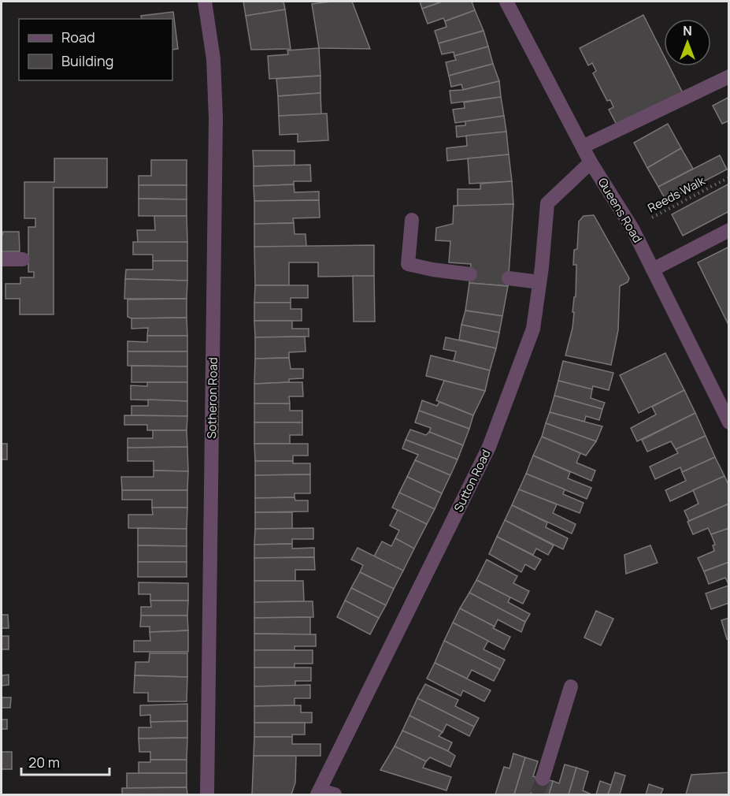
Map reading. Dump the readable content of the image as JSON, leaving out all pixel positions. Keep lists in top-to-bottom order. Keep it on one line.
{"streets":{"street":["Queens Road","Sotheron Road","Sutton Road"],"path":["Reeds Walk"]},"crossings":[["Reeds Walk","Queens Road"],["Queens Road","Sutton Road"]],"legend":["Road","Building"],"scale_bar":"20 m","north":"top"}
